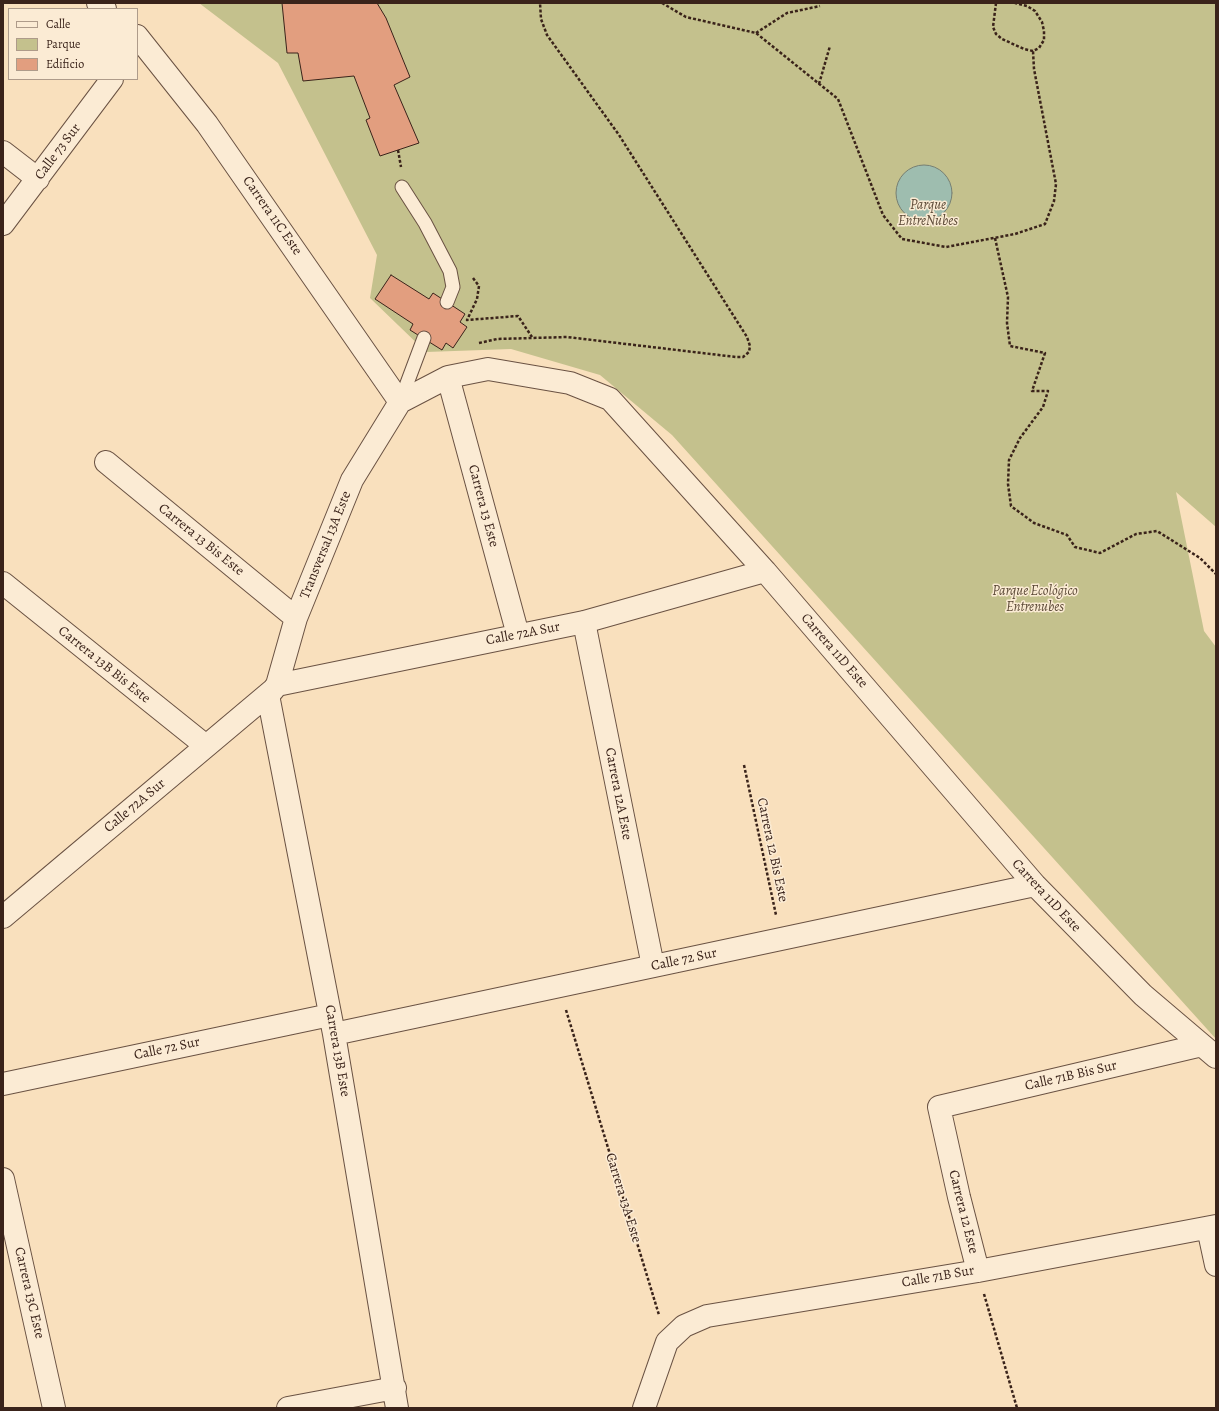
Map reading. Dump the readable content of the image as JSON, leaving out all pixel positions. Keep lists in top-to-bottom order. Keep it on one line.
{"streets":{"street":["Calle 73 Sur","Carrera 11C Este","Carrera 13 Este","Carrera 13 Bis Este","Transversal 13A Este","Calle 72A Sur","Carrera 11D Este","Carrera 13B Bis Este","Carrera 12A Este","Calle 72 Sur","Carrera 13B Este","Calle 71B Bis Sur","Carrera 12 Este","Calle 71B Sur","Carrera 13C Este"],"path":["Carrera 12 Bis Este","Carrera 13A Este"]},"crossings":[["Carrera 11C Este","Transversal 13A Este"],["Carrera 11C Este","Carrera 11D Este"],["Carrera 13 Este","Calle 72A Sur"],["Carrera 13 Este","Carrera 11D Este"],["Carrera 13 Bis Este","Transversal 13A Este"],["Transversal 13A Este","Calle 72A Sur"],["Transversal 13A Este","Carrera 11D Este"],["Transversal 13A Este","Carrera 13B Este"],["Calle 72A Sur","Carrera 11D Este"],["Calle 72A Sur","Carrera 13B Bis Este"],["Calle 72A Sur","Carrera 12A Este"],["Calle 72A Sur","Carrera 13B Este"],["Carrera 11D Este","Calle 72 Sur"],["Carrera 11D Este","Calle 71B Bis Sur"],["Carrera 12A Este","Calle 72 Sur"],["Carrera 12 Bis Este","Calle 72 Sur"],["Calle 72 Sur","Carrera 13B Este"],["Calle 72 Sur","Carrera 13A Este"],["Calle 71B Bis Sur","Carrera 12 Este"],["Carrera 13A Este","Calle 71B Sur"],["Carrera 12 Este","Calle 71B Sur"]],"parks":["Parque EntreNubes","Parque Ecológico Entrenubes"],"legend":["Calle","Parque","Edificio"]}
